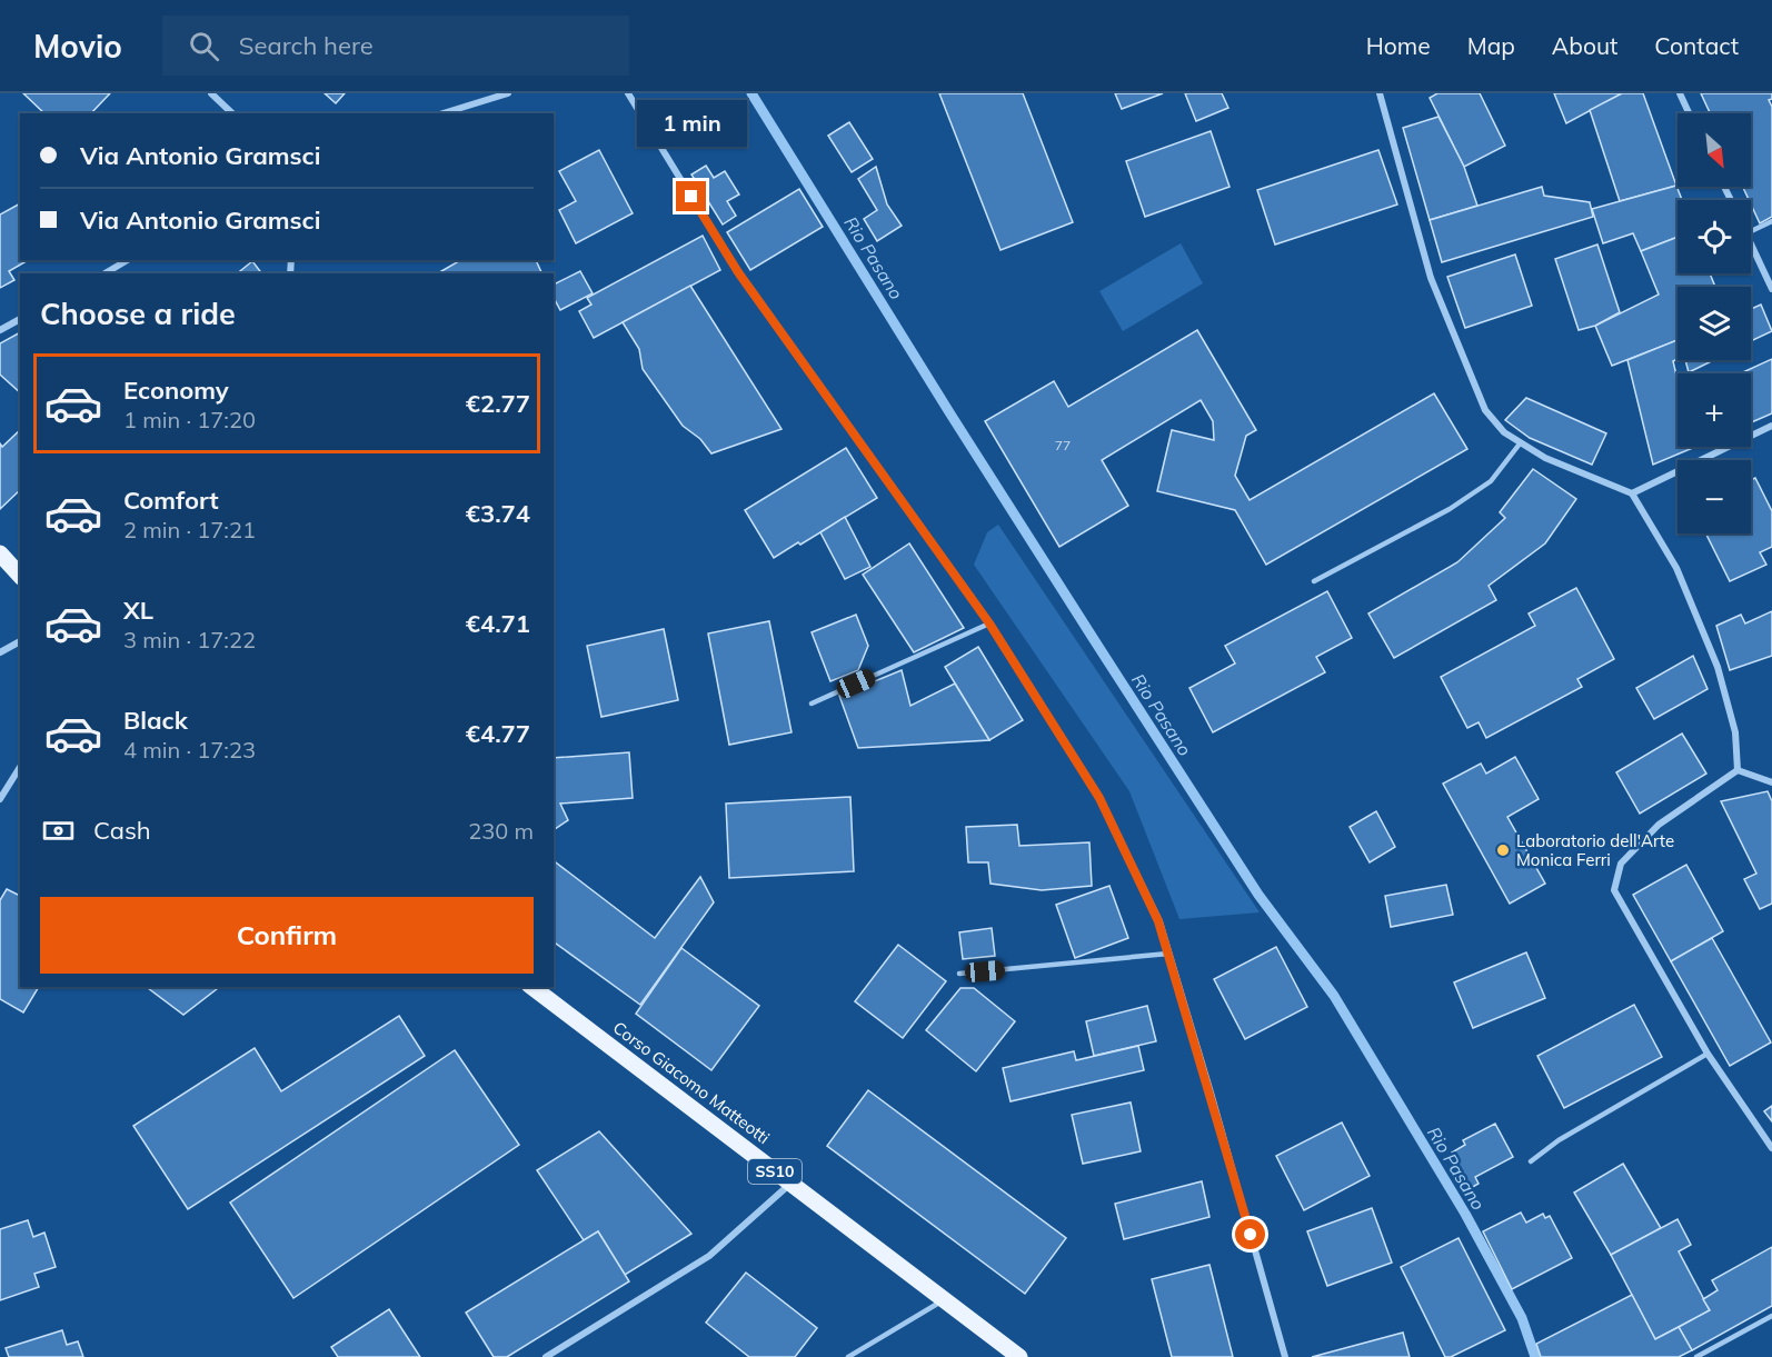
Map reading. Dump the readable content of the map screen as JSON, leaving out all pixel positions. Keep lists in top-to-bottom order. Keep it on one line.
{"streets":{"main road":["Corso Giacomo Matteotti","SS10"]},"water":["Rio Pasano"],"places":["Laboratorio dell'Arte Monica Ferri"],"house_numbers":["77"],"north":"bottom right","page":{"header":"Movio","search":"Search here","nav":["Home","Map","About","Contact"],"bubble":"1 min","map_buttons":["+","−"],"banner":["Via Antonio Gramsci","Via Antonio Gramsci"],"heading":"Choose a ride","list":[{"name":"Economy","note":"1 min · 17:20","value":"€2.77"},{"name":"Comfort","note":"2 min · 17:21","value":"€3.74"},{"name":"XL","note":"3 min · 17:22","value":"€4.71"},{"name":"Black","note":"4 min · 17:23","value":"€4.77"}],"pay":["Cash","230 m"],"buttons":"Confirm"}}
